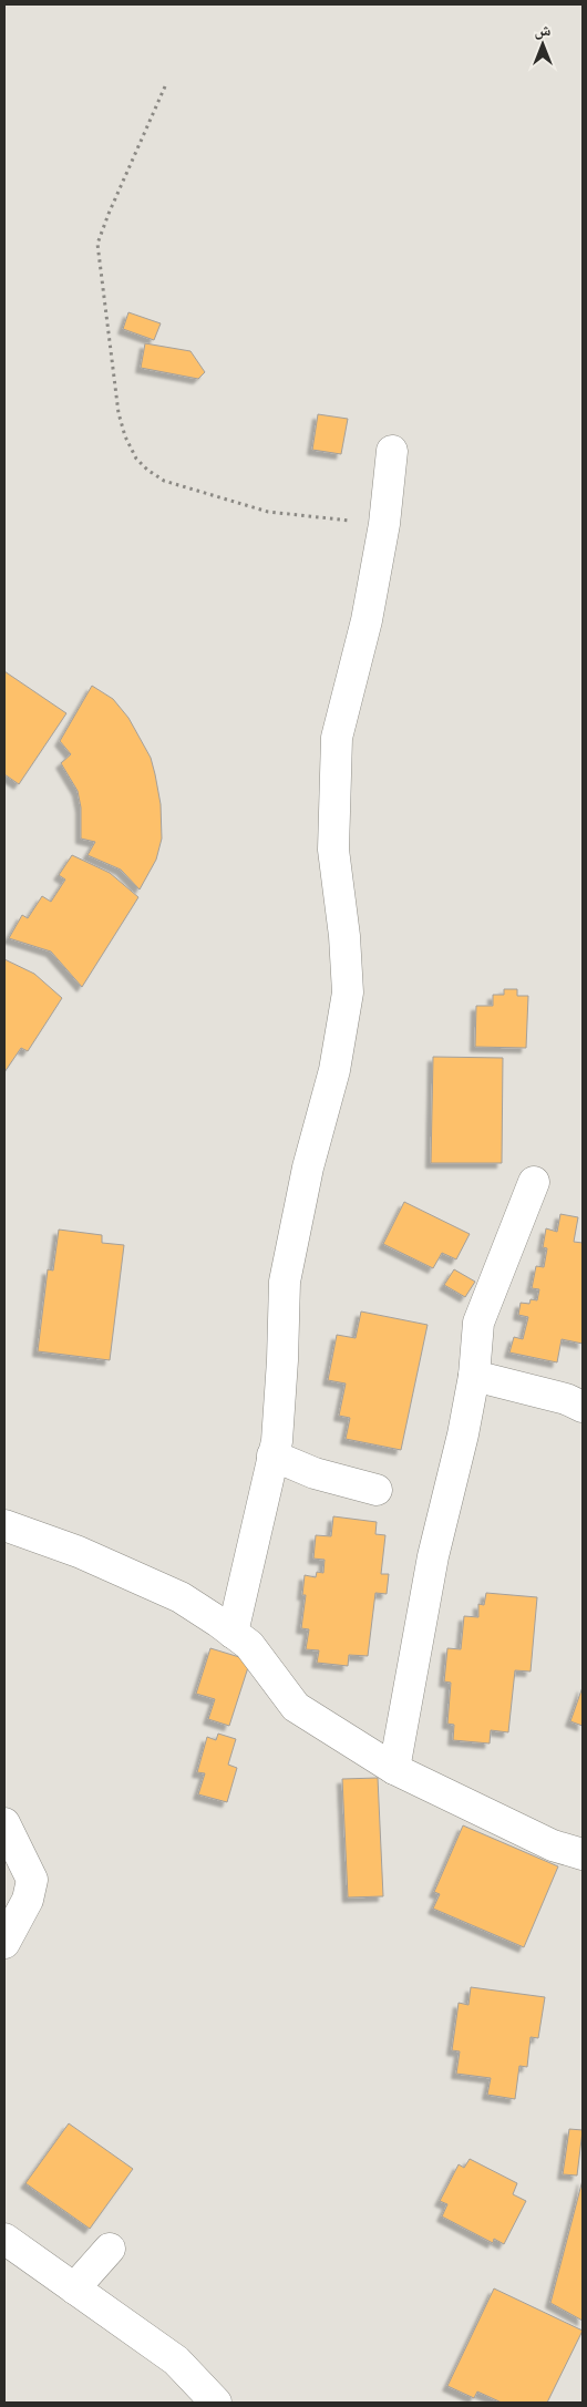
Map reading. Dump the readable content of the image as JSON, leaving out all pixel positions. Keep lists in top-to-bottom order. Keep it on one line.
{"north":"top"}
